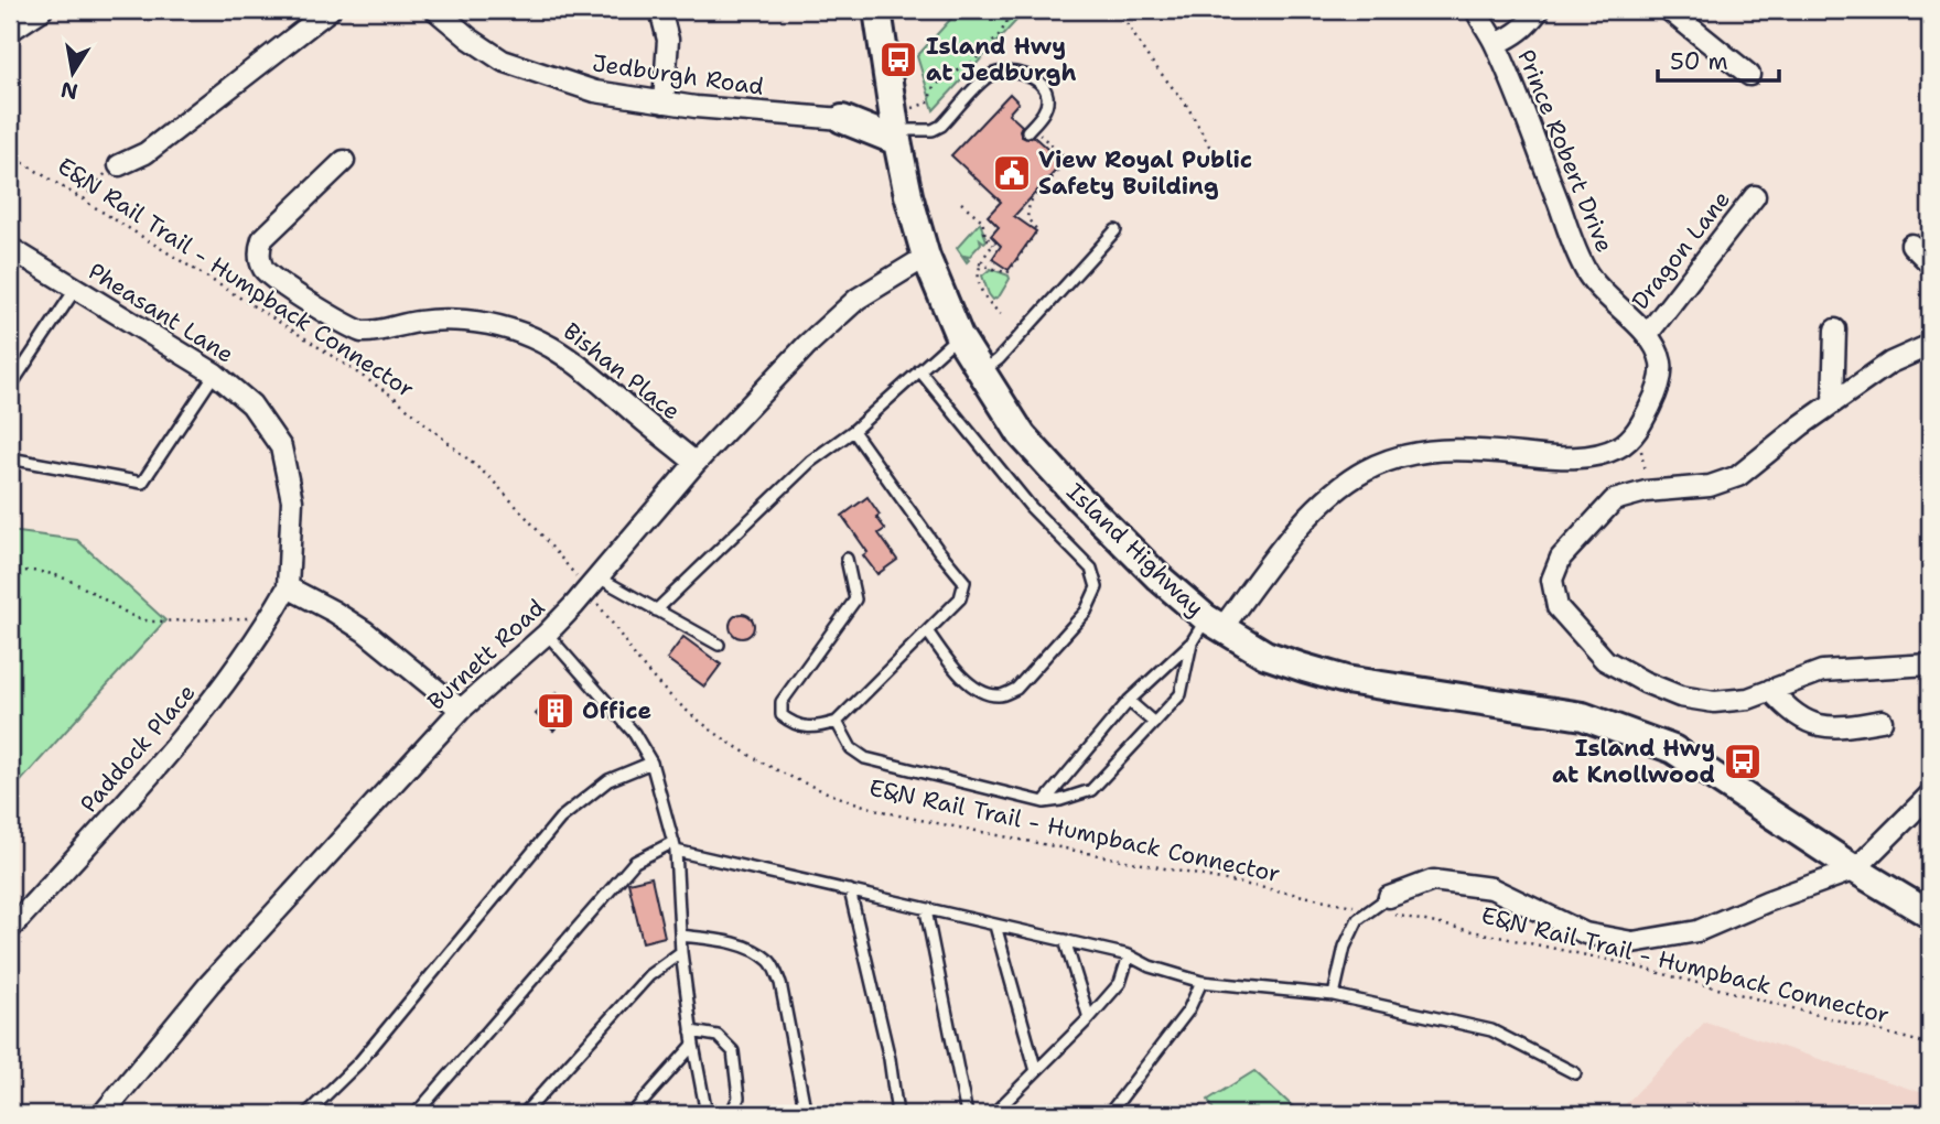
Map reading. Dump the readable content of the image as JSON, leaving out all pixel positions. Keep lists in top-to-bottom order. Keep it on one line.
{"streets":{"main road":["Island Highway"],"street":["Jedburgh Road","Prince Robert Drive","Dragon Lane","Pheasant Lane","Bishan Place","Burnett Road","Paddock Place"],"path":["E&N Rail Trail - Humpback Connector"]},"crossings":[["Prince Robert Drive","Dragon Lane"],["Prince Robert Drive","Island Highway"],["E&N Rail Trail - Humpback Connector","Burnett Road"],["Pheasant Lane","Paddock Place"],["Bishan Place","Burnett Road"],["Island Highway","Burnett Road"]],"places":{"bus stop":["Island Hwy at Jedburgh","Island Hwy at Knollwood"],"public building":["View Royal Public Safety Building"],"building":["Office"]},"scale_bar":"50 m","north":"bottom"}
